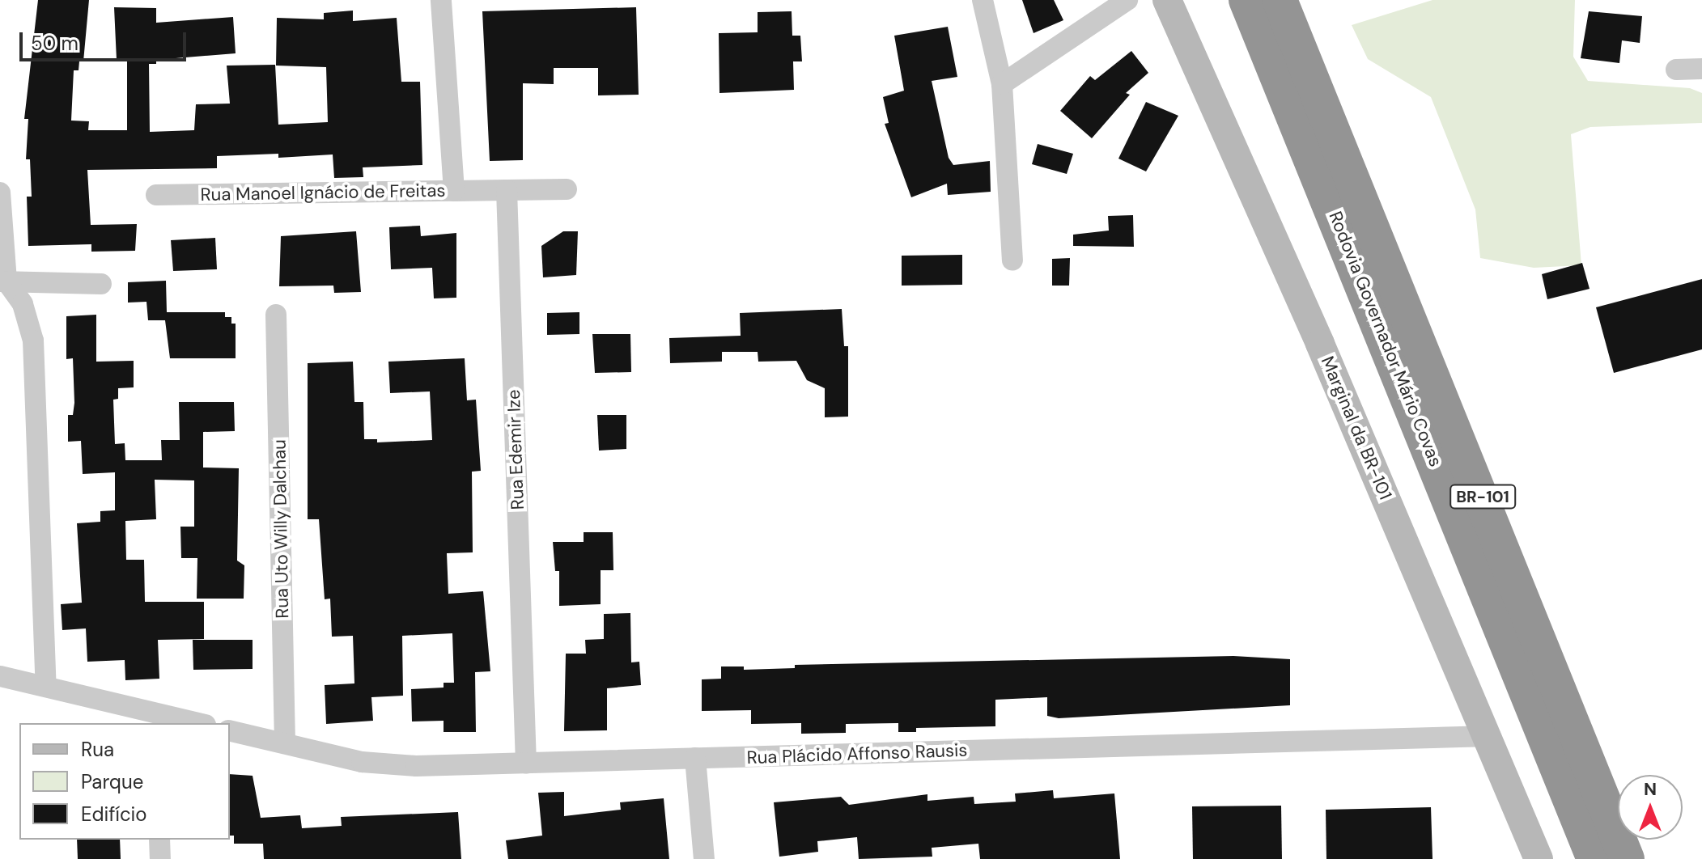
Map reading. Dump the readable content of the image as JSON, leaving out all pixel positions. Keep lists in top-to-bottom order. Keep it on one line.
{"streets":{"highway":["Rodovia Governador Mário Covas","BR-101"],"main road":["Marginal da BR-101"],"street":["Rua Manoel Ignácio de Freitas","Rua Edemir Ize","Rua Uto Willy Dalchau","Rua Plácido Affonso Rausis"]},"crossings":[["Marginal da BR-101","Rua Plácido Affonso Rausis"],["Rua Edemir Ize","Rua Plácido Affonso Rausis"],["Rua Uto Willy Dalchau","Rua Plácido Affonso Rausis"]],"legend":["Rua","Parque","Edifício"],"scale_bar":"50 m","north":"top"}
